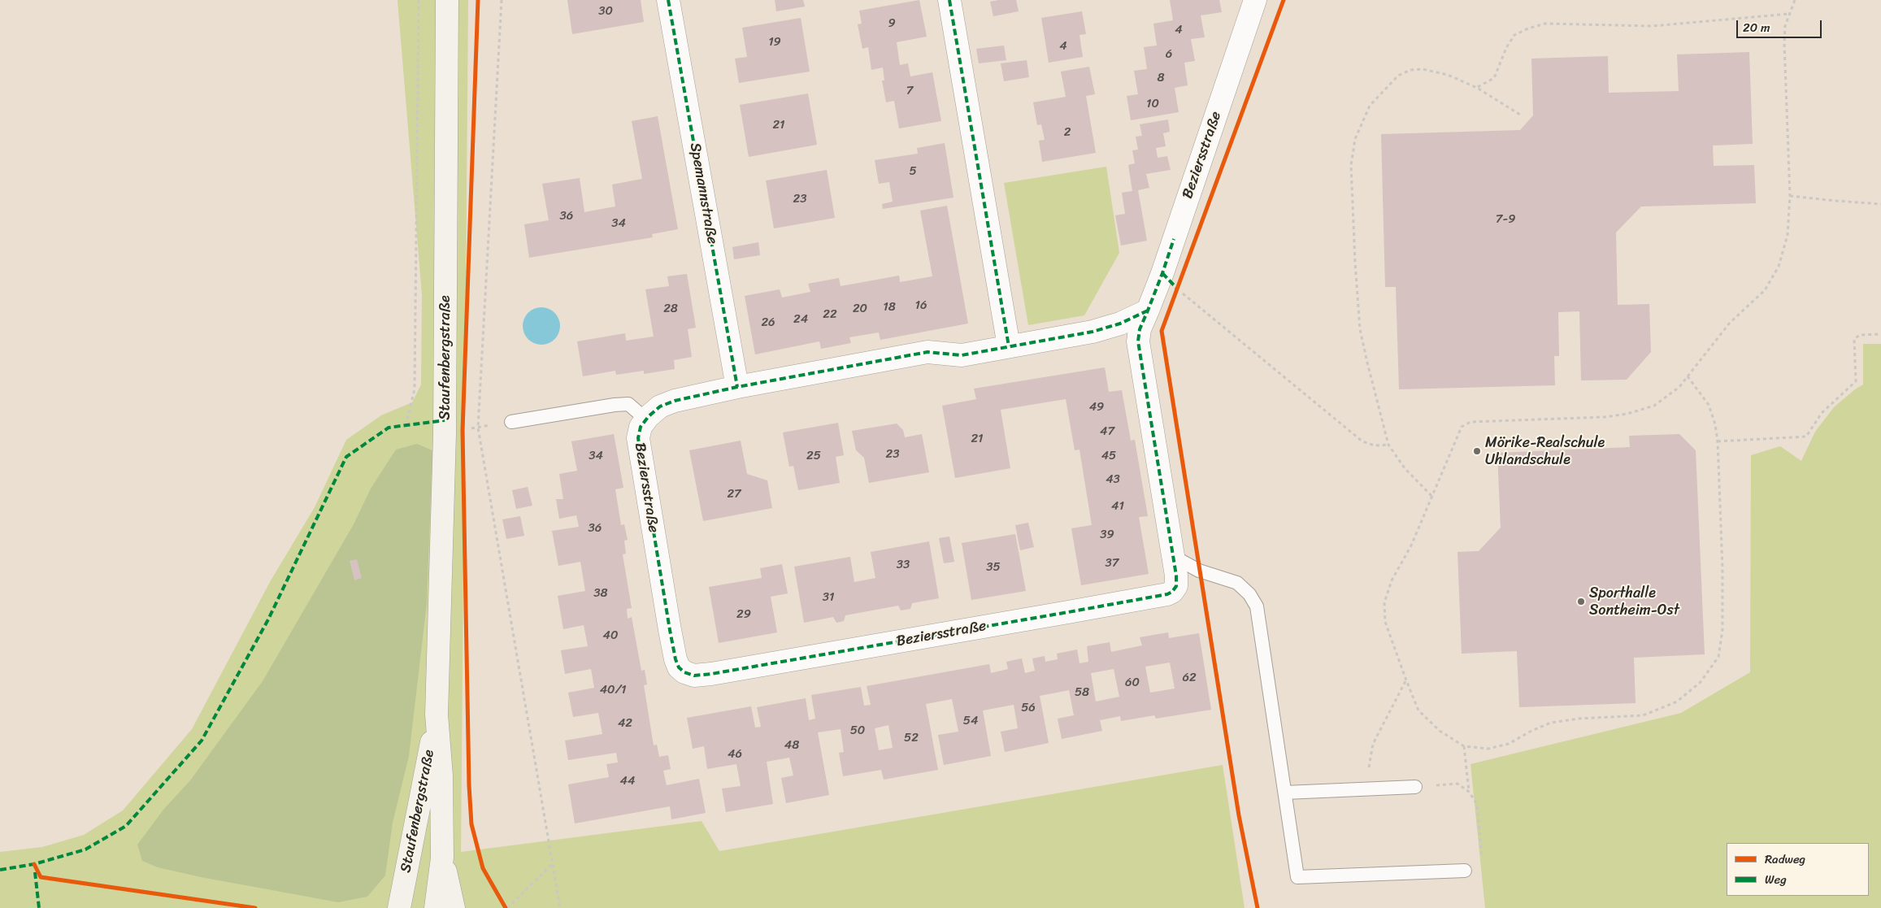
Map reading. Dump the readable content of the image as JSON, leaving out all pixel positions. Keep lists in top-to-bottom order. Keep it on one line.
{"streets":{"street":["Beziersstraße","Spemannstraße","Staufenbergstraße"]},"crossings":[["Beziersstraße","Spemannstraße"]],"places":["Mörike-Realschule Uhlandschule","Sporthalle Sontheim-Ost"],"house_numbers":["30","9","4","19","4","6","8","7","10","21","2","5","23","36","7-9","34","16","18","28","20","22","24","26","49","47","21","23","34","25","45","43","27","41","36","39","37","33","35","38","31","29","40","62","60","40/1","58","56","54","42","50","52","48","46","44"],"legend":["Radweg","Weg"],"scale_bar":"20 m"}
